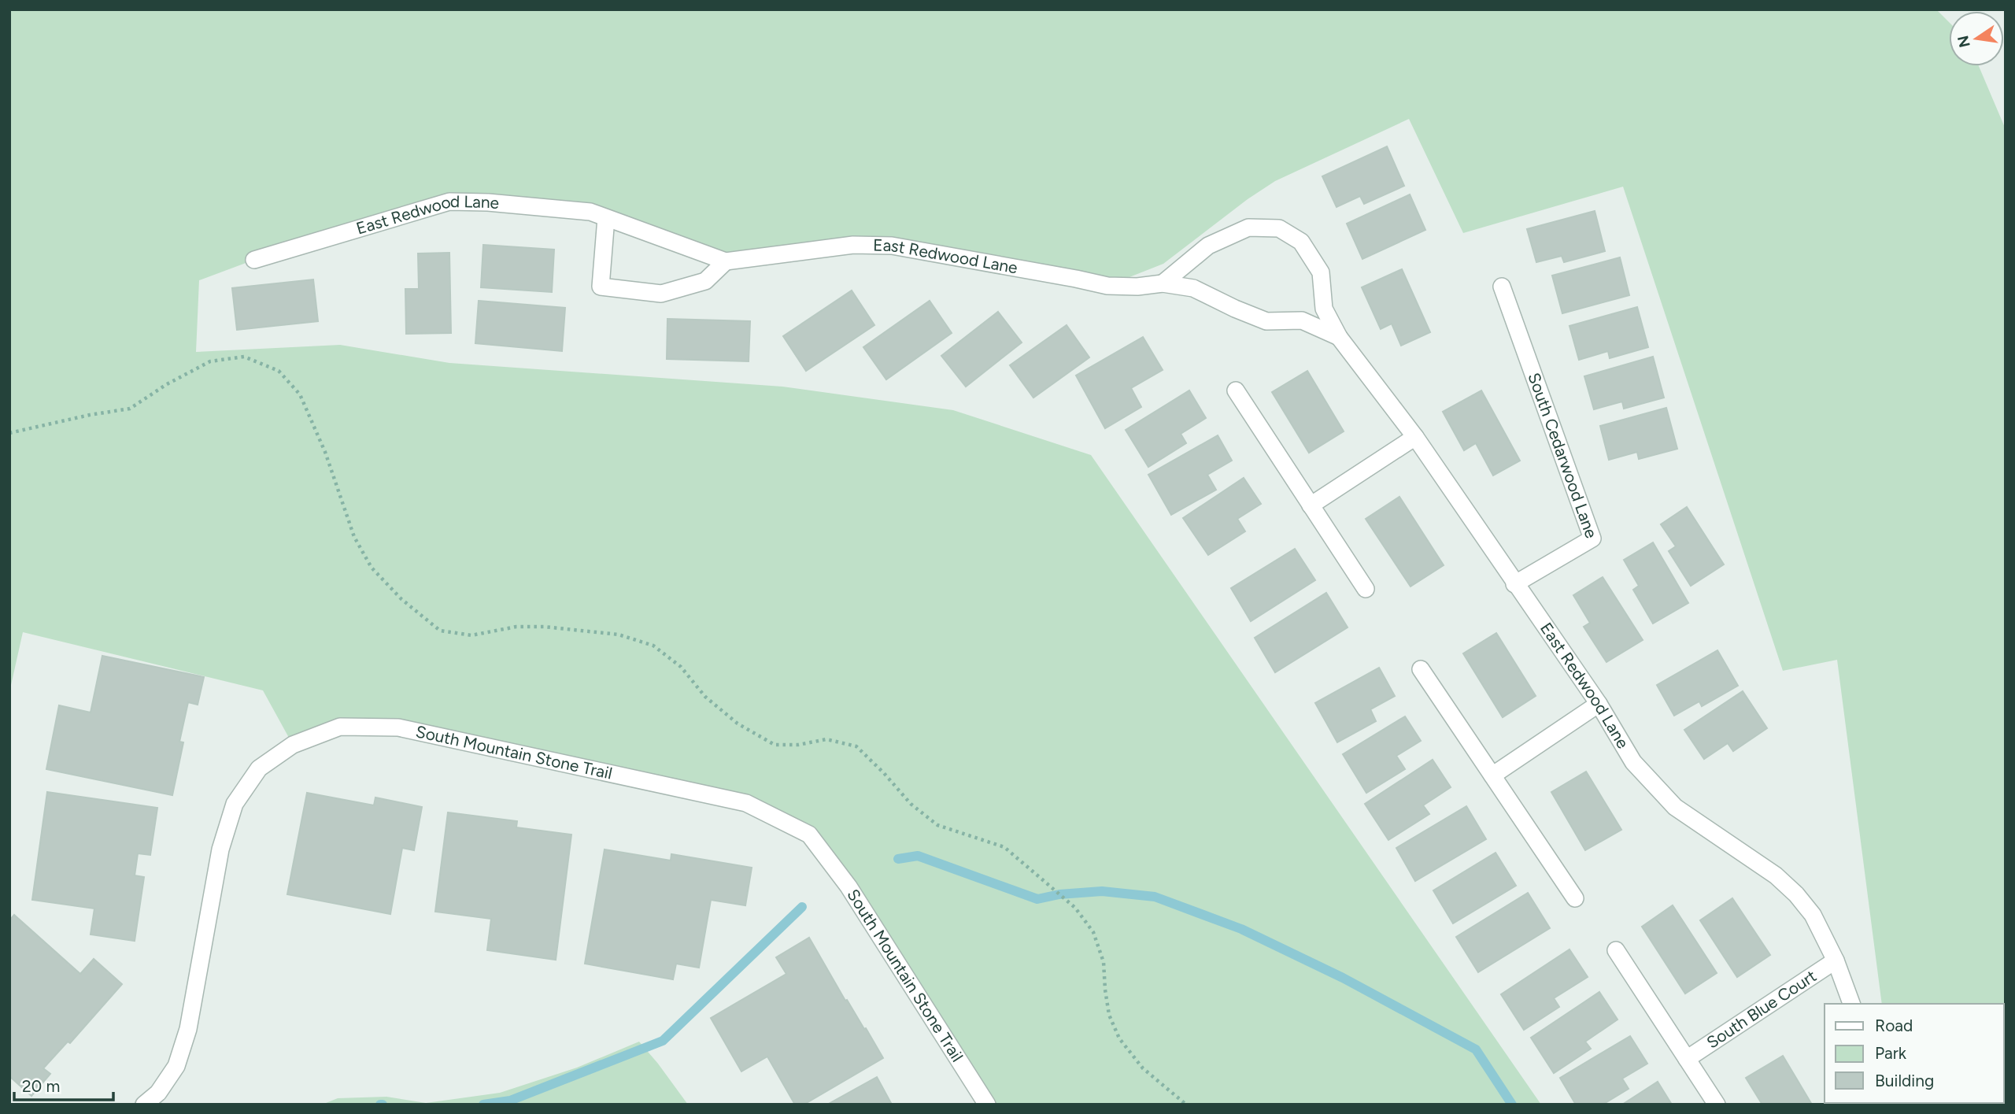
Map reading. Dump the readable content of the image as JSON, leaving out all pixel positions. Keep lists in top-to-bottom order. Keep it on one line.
{"streets":{"street":["East Redwood Lane","South Cedarwood Lane","South Mountain Stone Trail","South Blue Court"]},"crossings":[["East Redwood Lane","South Cedarwood Lane"],["East Redwood Lane","South Blue Court"]],"legend":["Road","Park","Building"],"scale_bar":"20 m","north":"left"}
